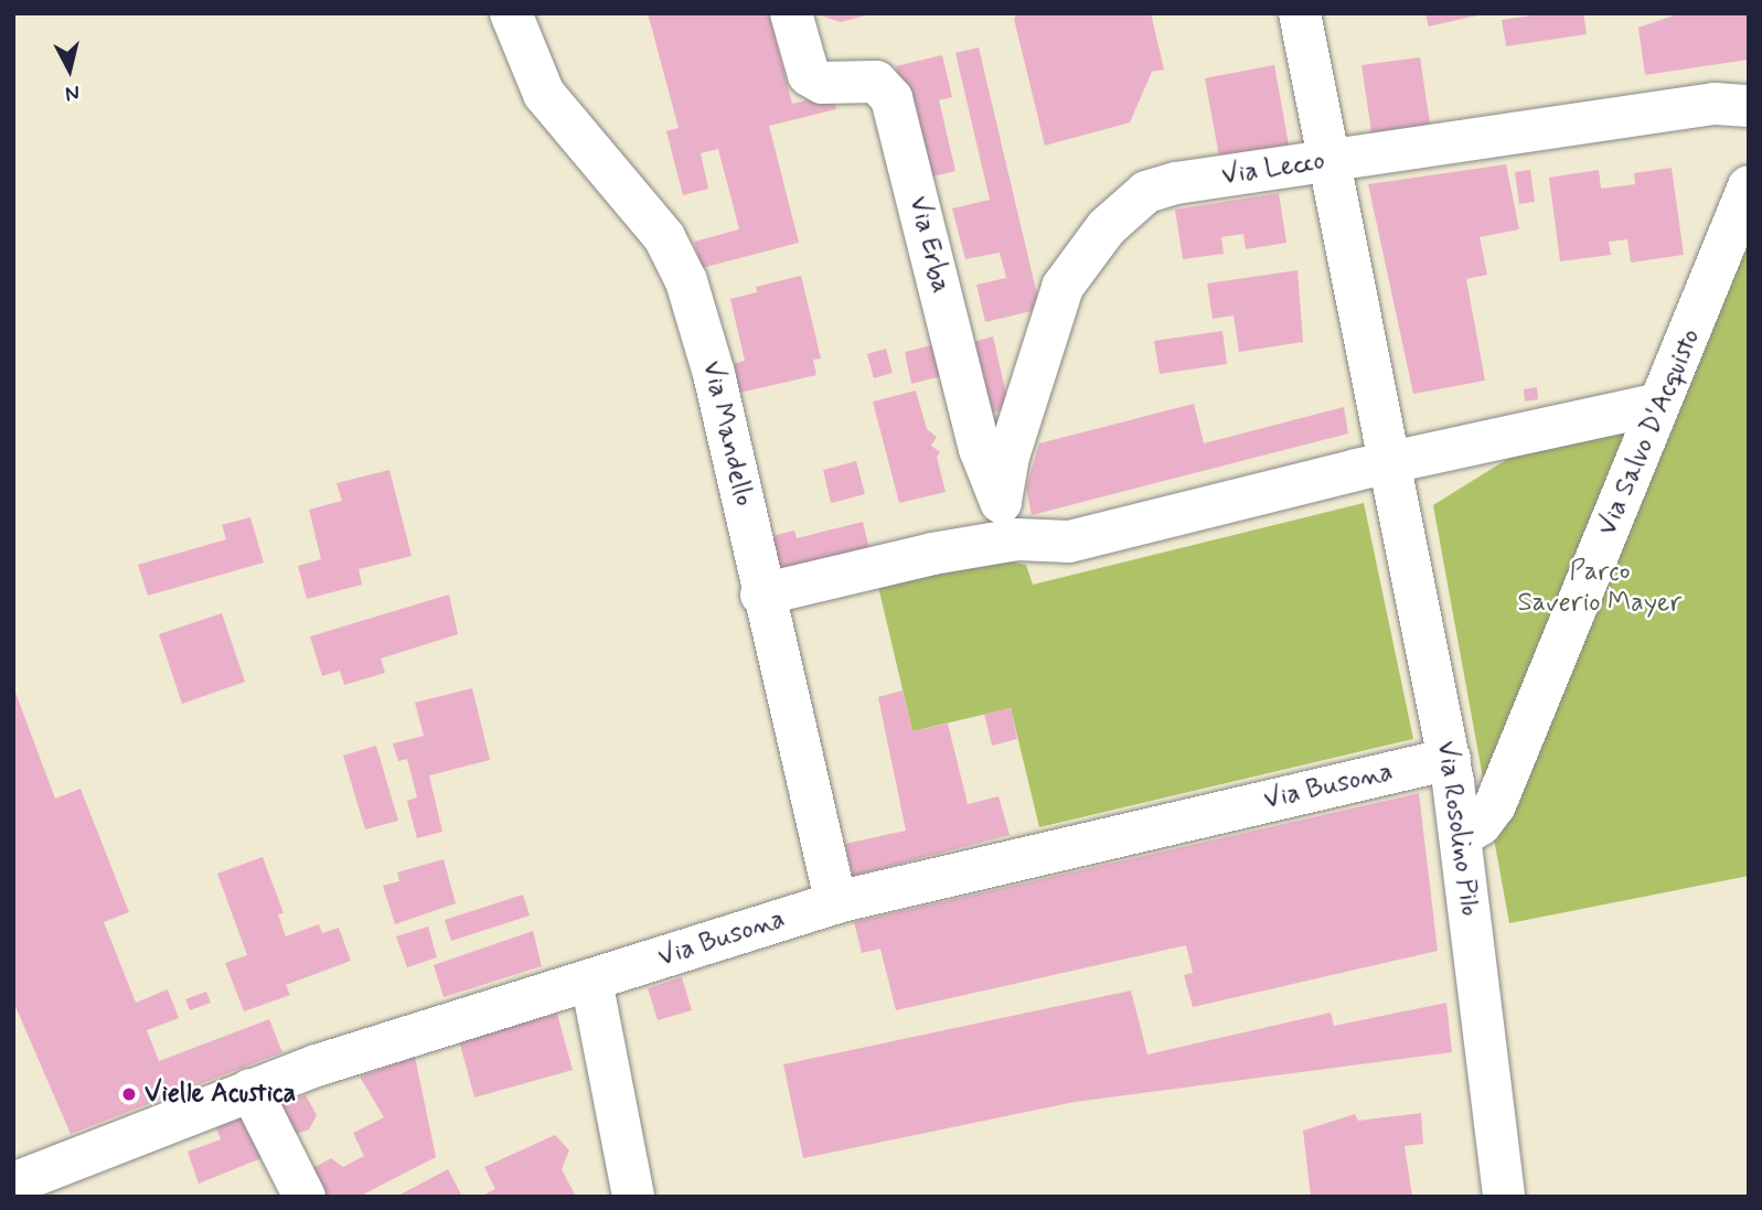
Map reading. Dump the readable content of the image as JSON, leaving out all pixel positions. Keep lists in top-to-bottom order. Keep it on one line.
{"streets":{"street":["Via Lecco","Via Erba","Via Salvo D'Acquisto","Via Mandello","Via Busona","Via Rosolino Pilo"]},"crossings":[["Via Lecco","Via Erba"],["Via Lecco","Via Rosolino Pilo"],["Via Salvo D'Acquisto","Via Rosolino Pilo"],["Via Mandello","Via Busona"],["Via Busona","Via Rosolino Pilo"]],"parks":["Parco Saverio Mayer"],"places":["Vielle Acustica"],"north":"bottom"}
